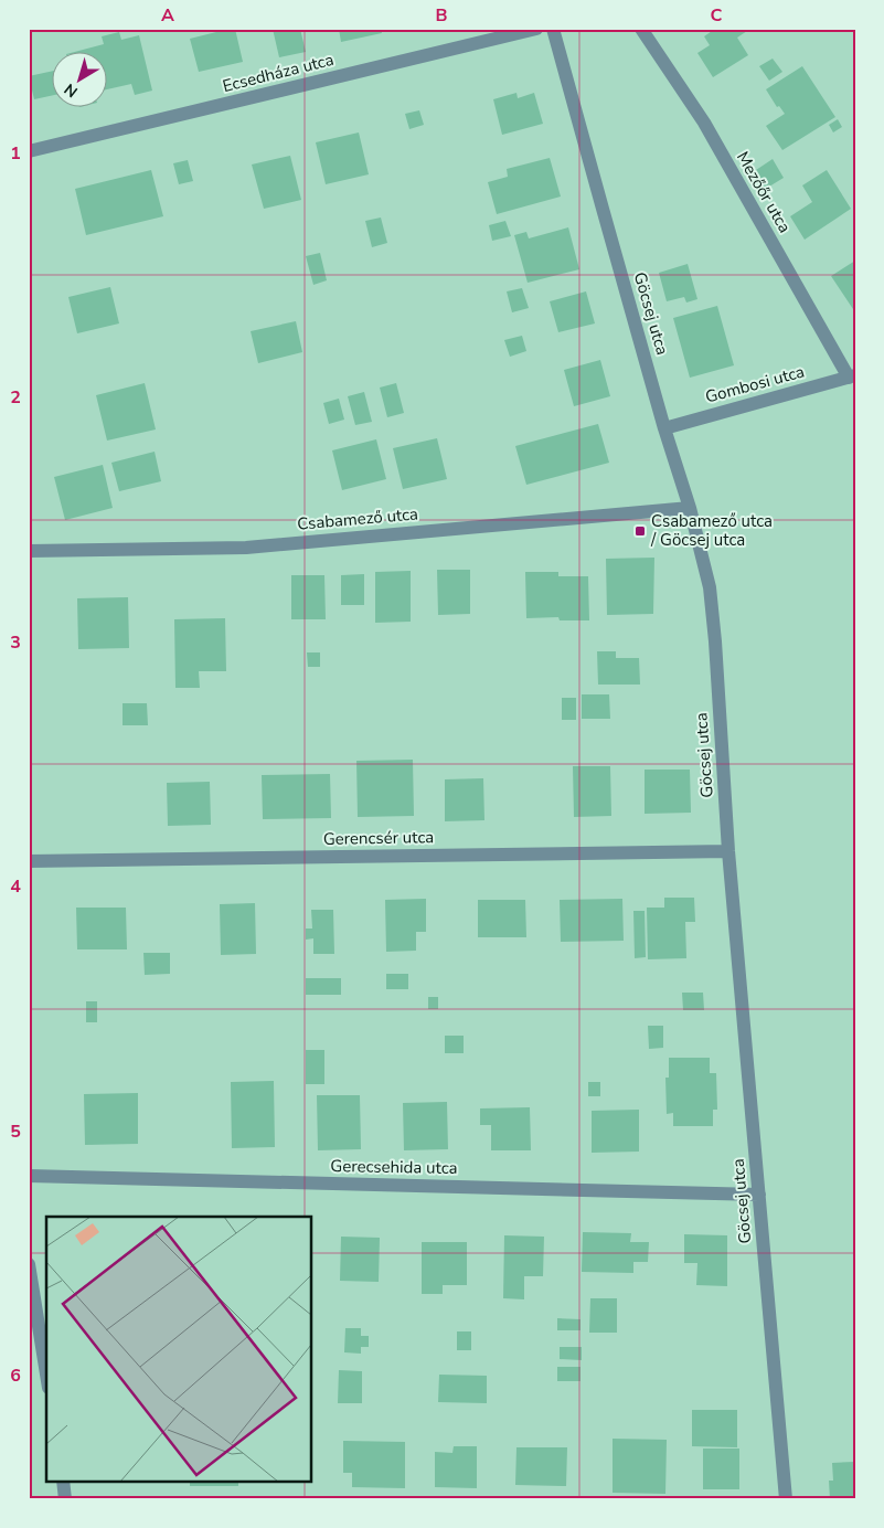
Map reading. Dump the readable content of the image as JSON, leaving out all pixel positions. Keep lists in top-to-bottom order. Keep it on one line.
{"streets":{"street":["Ecsedháza utca","Mezőőr utca","Göcsej utca","Gombosi utca","Csabamező utca","Gerencsér utca","Gerecsehida utca"]},"crossings":[["Mezőőr utca","Gombosi utca"],["Göcsej utca","Gombosi utca"],["Göcsej utca","Csabamező utca"],["Göcsej utca","Gerencsér utca"],["Göcsej utca","Gerecsehida utca"]],"places":{"transit":["Csabamező utca / Göcsej utca"]},"north":"bottom left","grid":{"columns":["A","B","C"],"rows":["1","2","3","4","5","6"]}}
